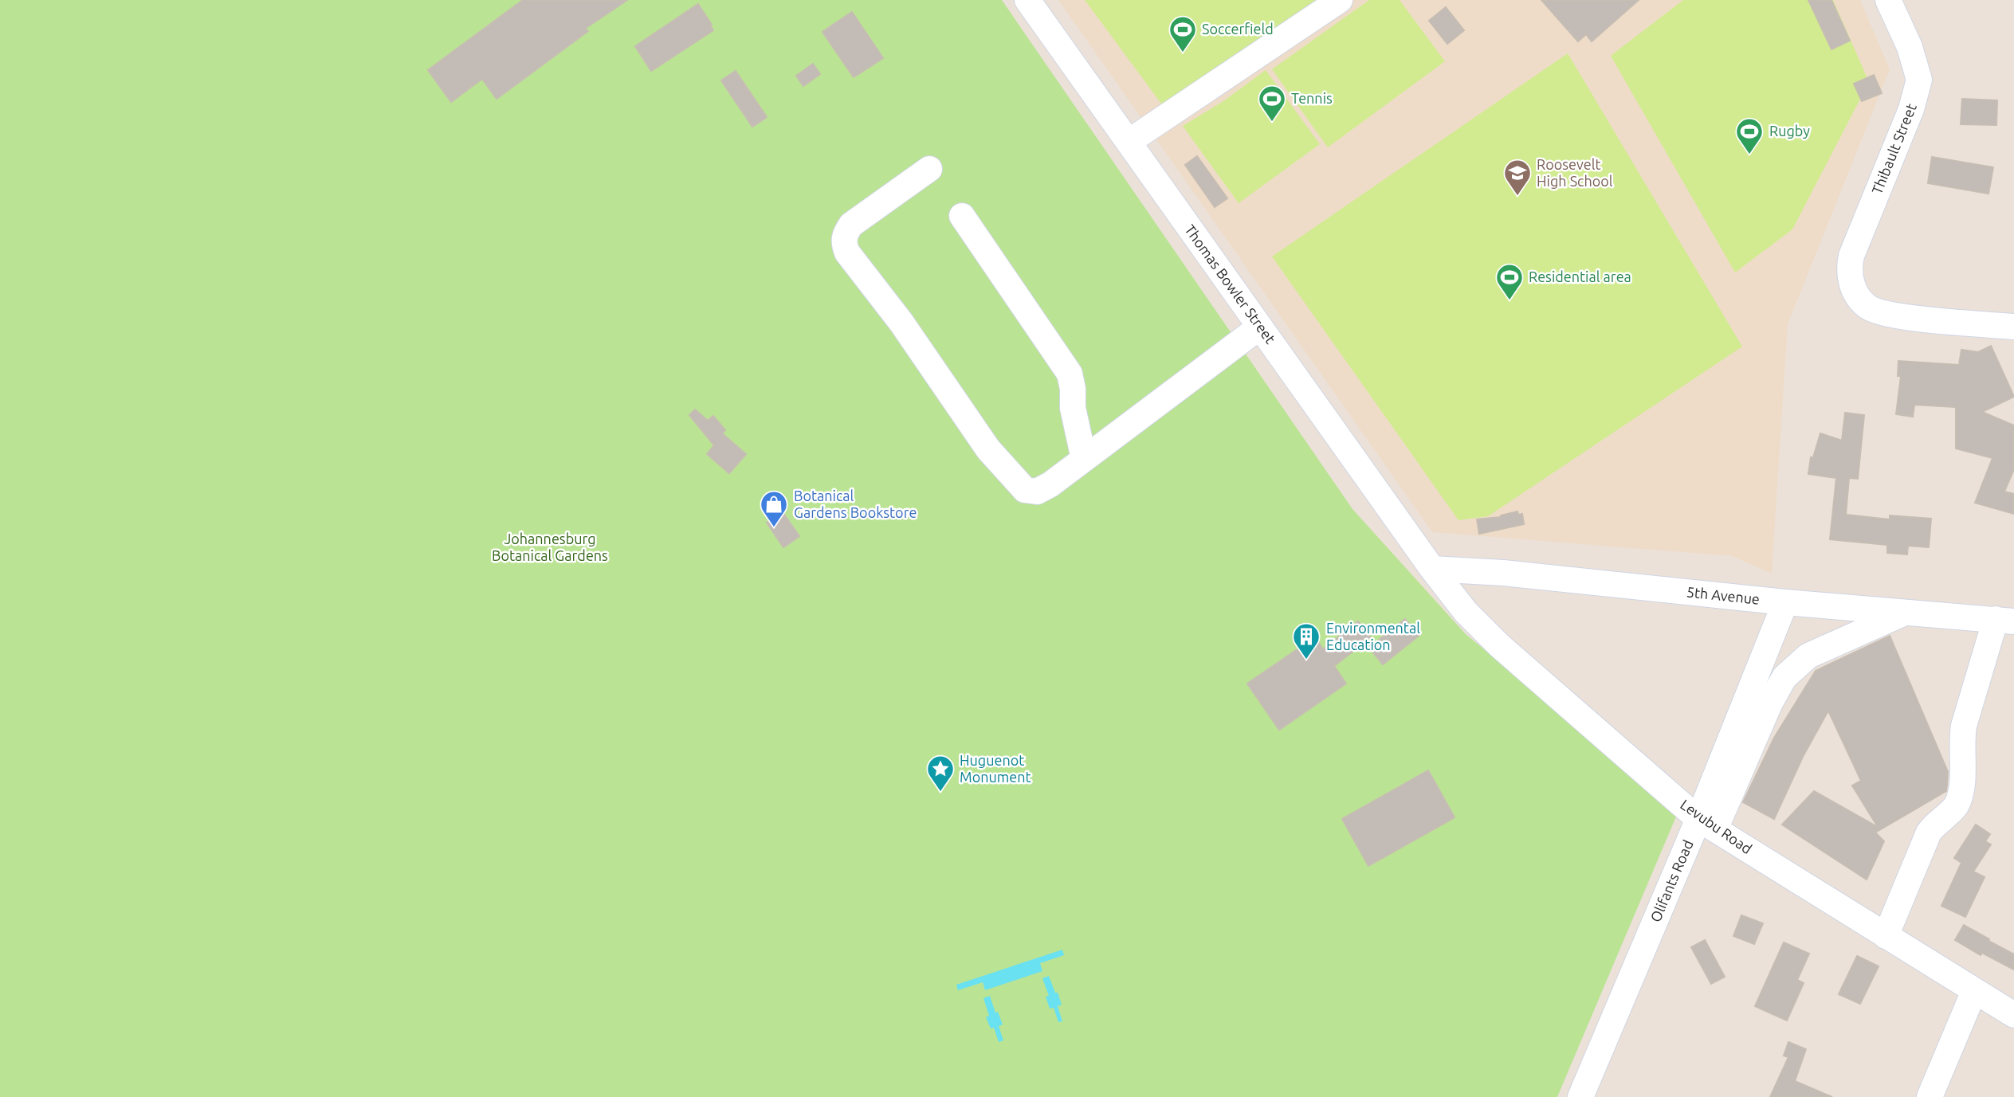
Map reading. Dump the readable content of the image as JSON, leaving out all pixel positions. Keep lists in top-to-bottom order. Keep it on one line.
{"streets":{"street":["Thibault Street","Thomas Bowler Street","5th Avenue","Levubu Road","Olifants Road"]},"crossings":[["Thomas Bowler Street","5th Avenue"],["Thomas Bowler Street","Levubu Road"],["5th Avenue","Levubu Road"],["5th Avenue","Olifants Road"],["Levubu Road","Olifants Road"]],"parks":["Johannesburg Botanical Gardens"],"places":{"sports":["Soccerfield","Tennis","Rugby","Residential area"],"school or university":["Roosevelt High School"],"shop":["Botanical Gardens Bookstore"],"building":["Environmental Education"],"place":["Huguenot Monument"]}}
